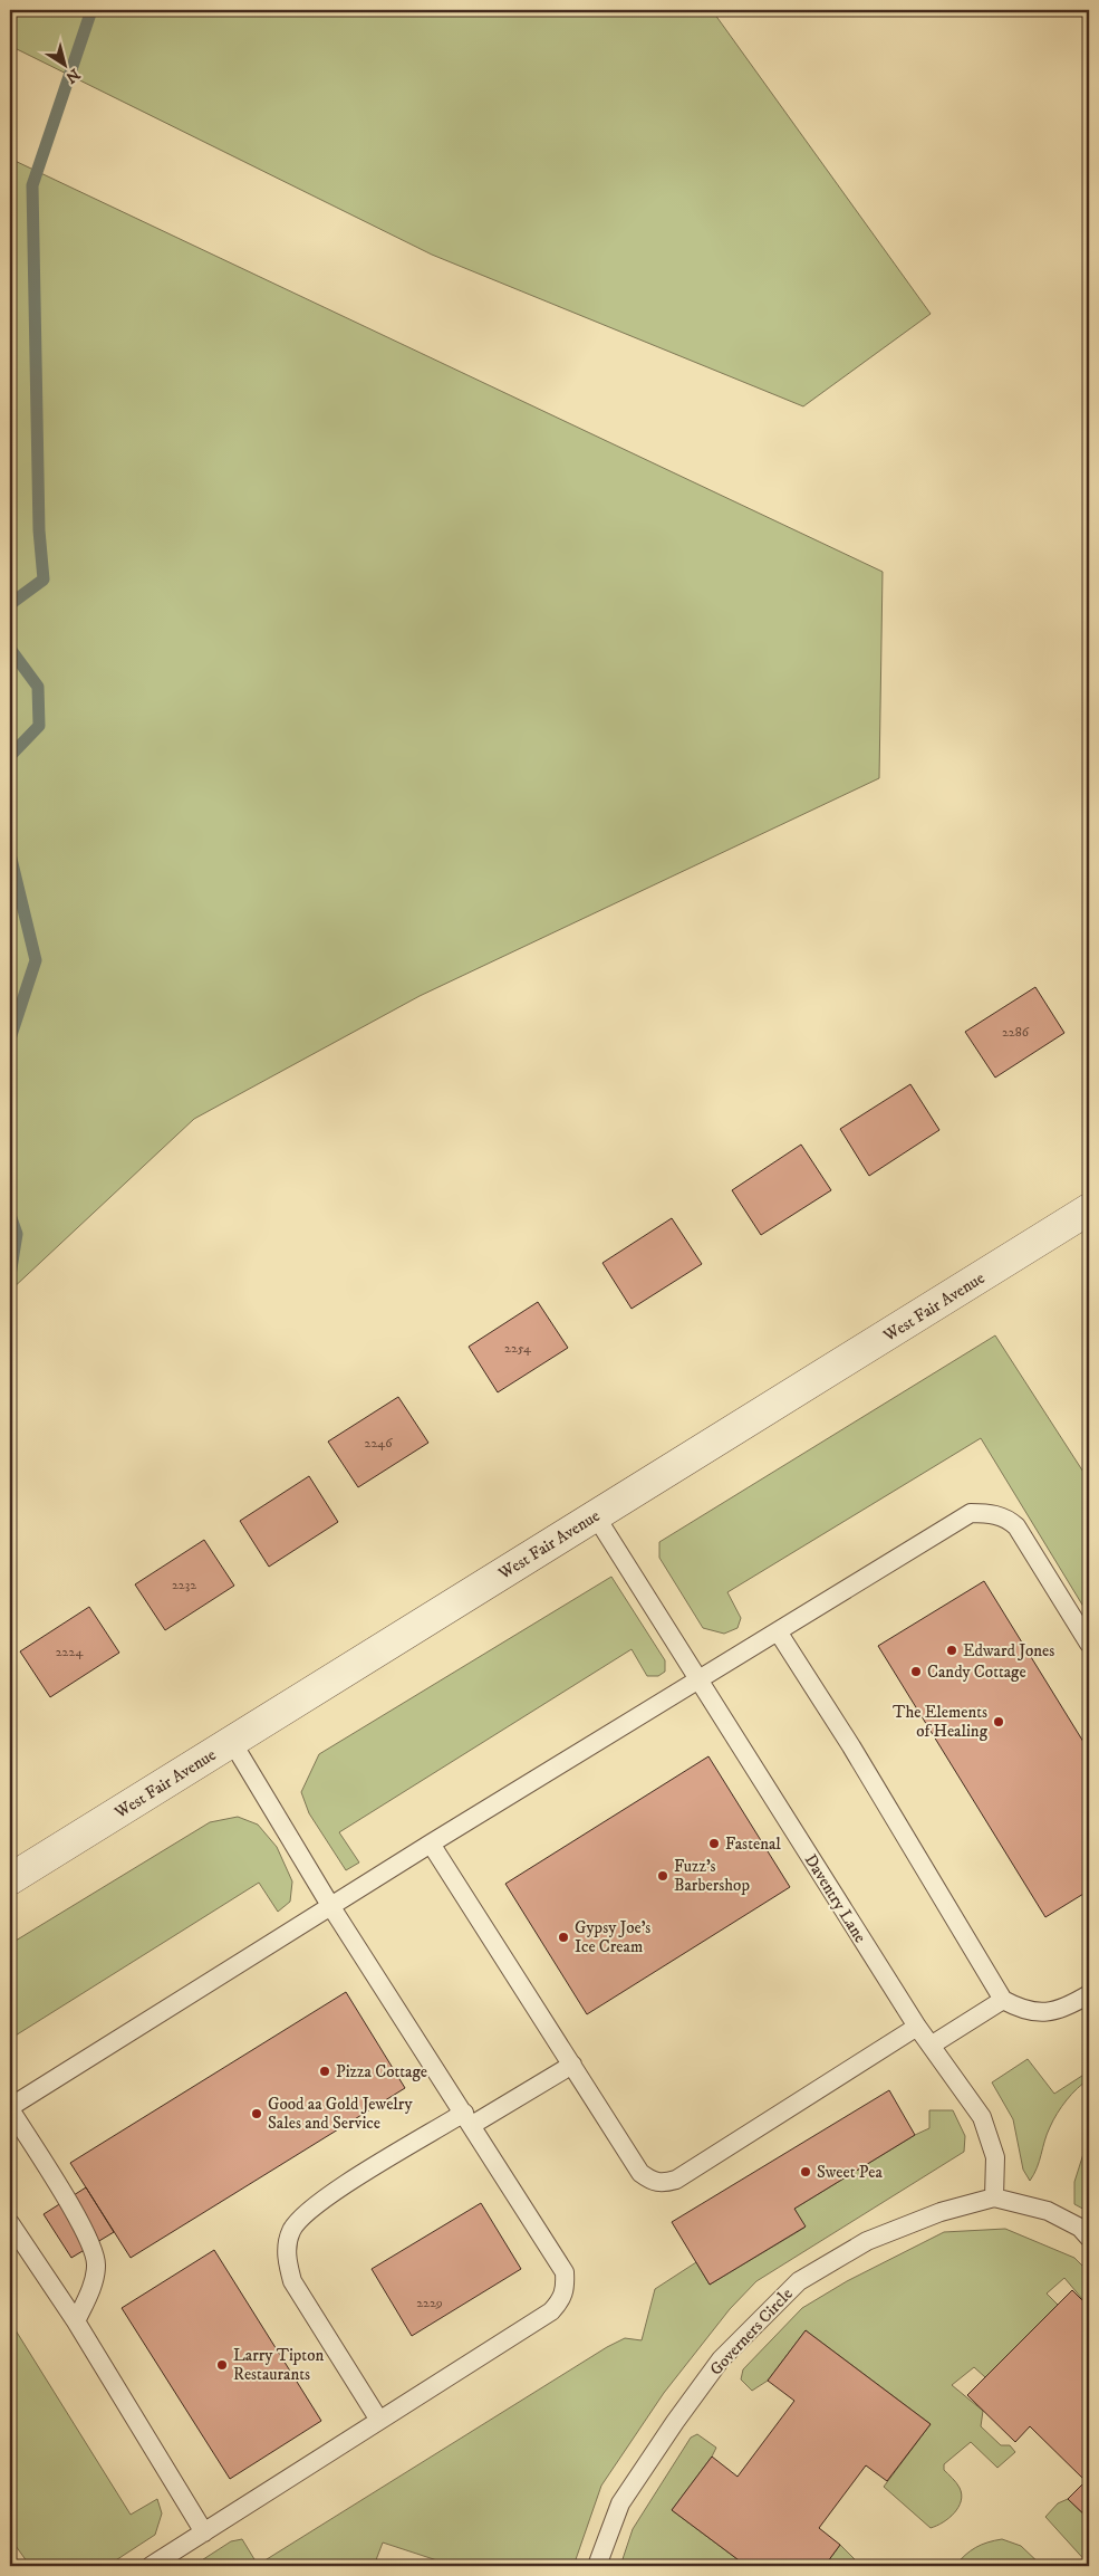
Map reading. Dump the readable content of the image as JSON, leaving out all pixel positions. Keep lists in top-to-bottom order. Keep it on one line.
{"streets":{"street":["West Fair Avenue"],"lane":["Daventry Lane","Governers Circle"]},"crossings":[["West Fair Avenue","Daventry Lane"],["Daventry Lane","Governers Circle"]],"places":["Edward Jones","Candy Cottage","The Elements of Healing","Fastenal","Fuzz's Barbershop","Gypsy Joe's Ice Cream","Pizza Cottage","Good aa Gold Jewelry Sales and Service","Sweet Pea","Larry Tipton Restaurants"],"house_numbers":["2286","2254","2246","2232","2224","2229"],"north":"bottom right"}
